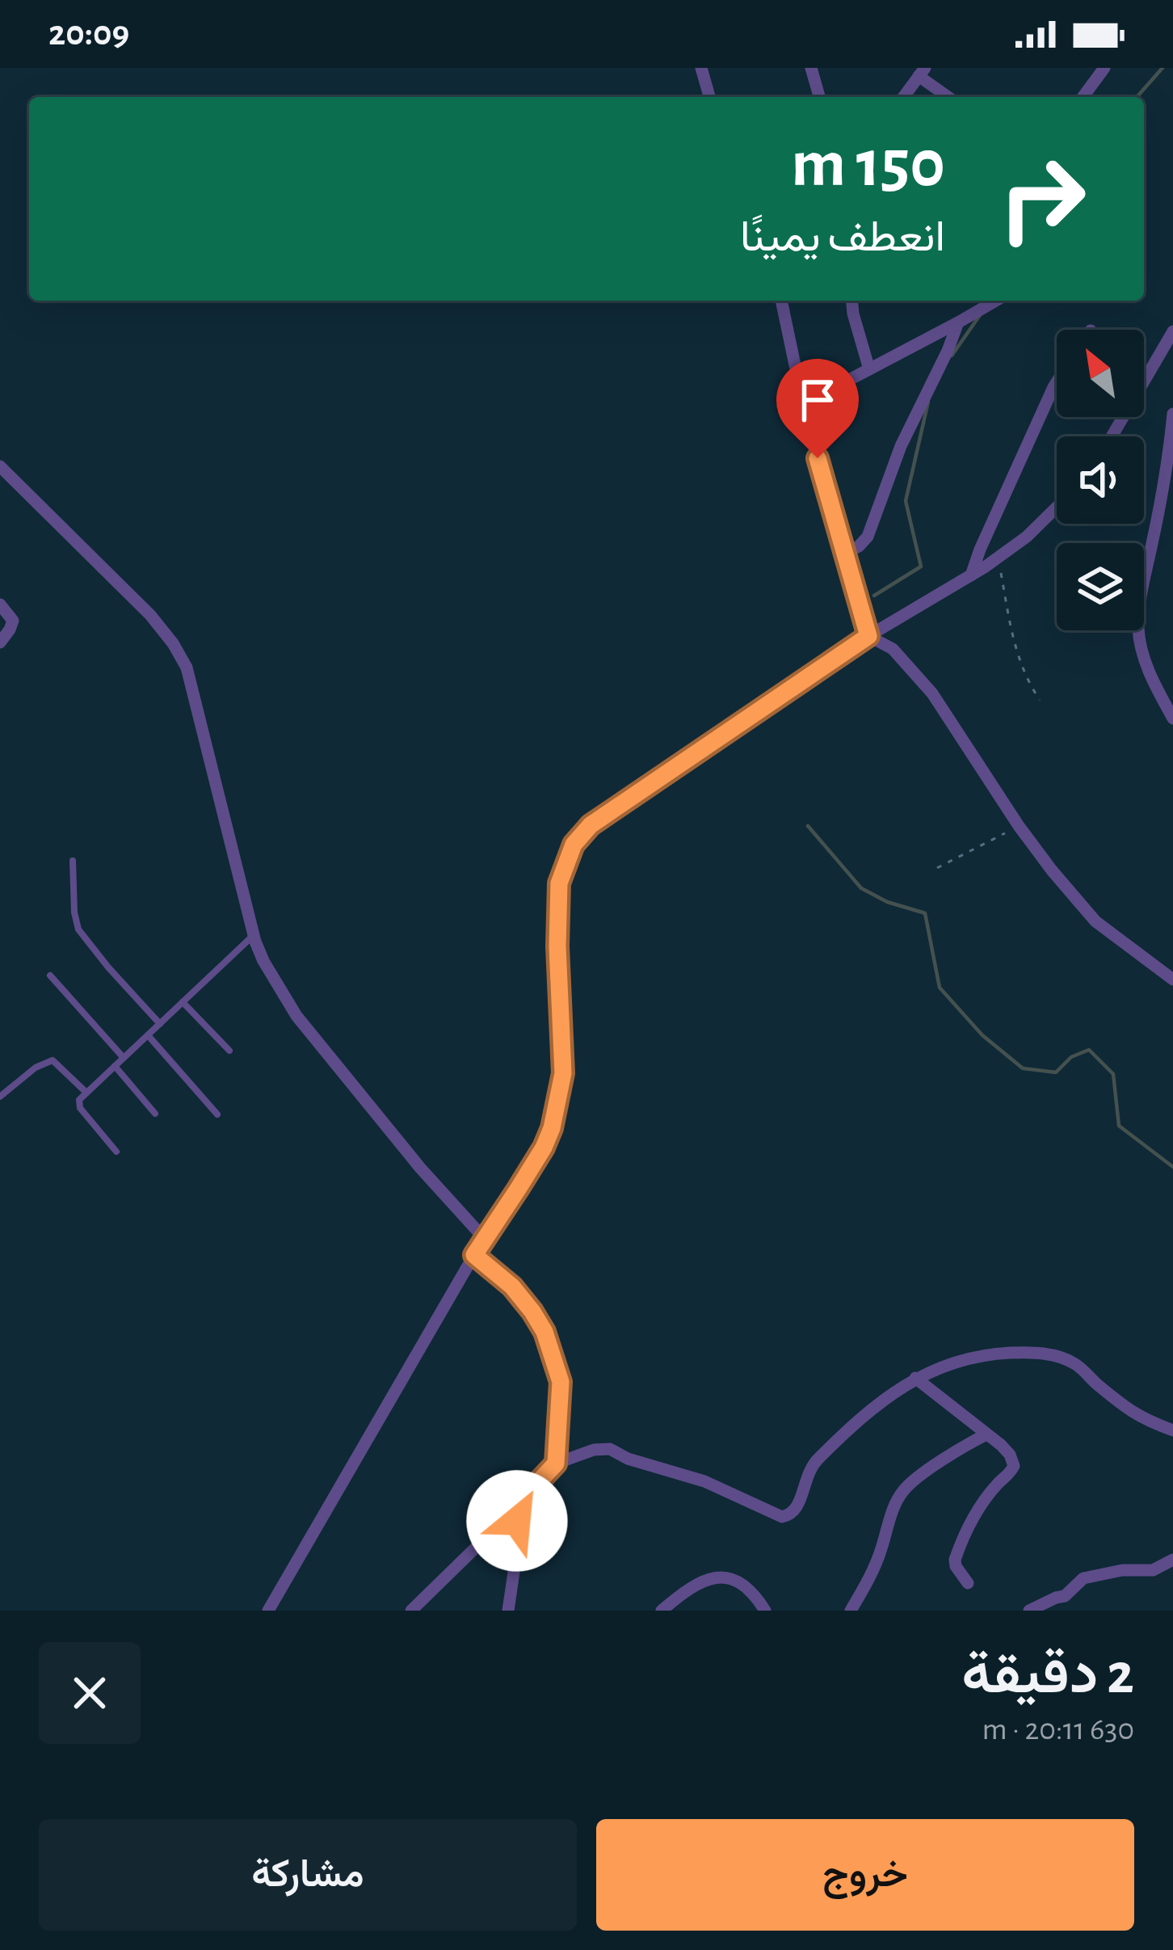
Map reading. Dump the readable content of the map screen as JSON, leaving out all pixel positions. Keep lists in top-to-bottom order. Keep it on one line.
{"north":"top left","page":{"status":"20:09","turn":["150 m","انعطف يمينًا"],"heading":["2 دقيقة","630 m · 20:11"],"buttons":["خروج","مشاركة"]}}
